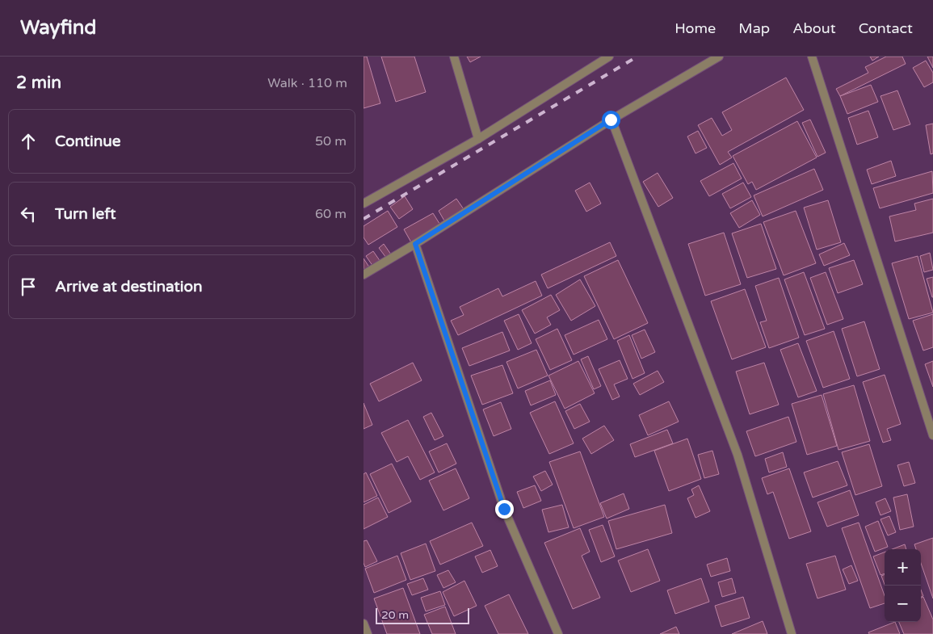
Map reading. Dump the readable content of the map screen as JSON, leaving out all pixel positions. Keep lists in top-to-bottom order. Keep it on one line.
{"scale_bar":"20 m","page":{"header":"Wayfind","nav":["Home","Map","About","Contact"],"heading":["2 min","Walk · 110 m"],"list":[["Continue","50 m"],["Turn left","60 m"],"Arrive at destination"],"map_buttons":["+","−"],"scale":"20 m"}}
